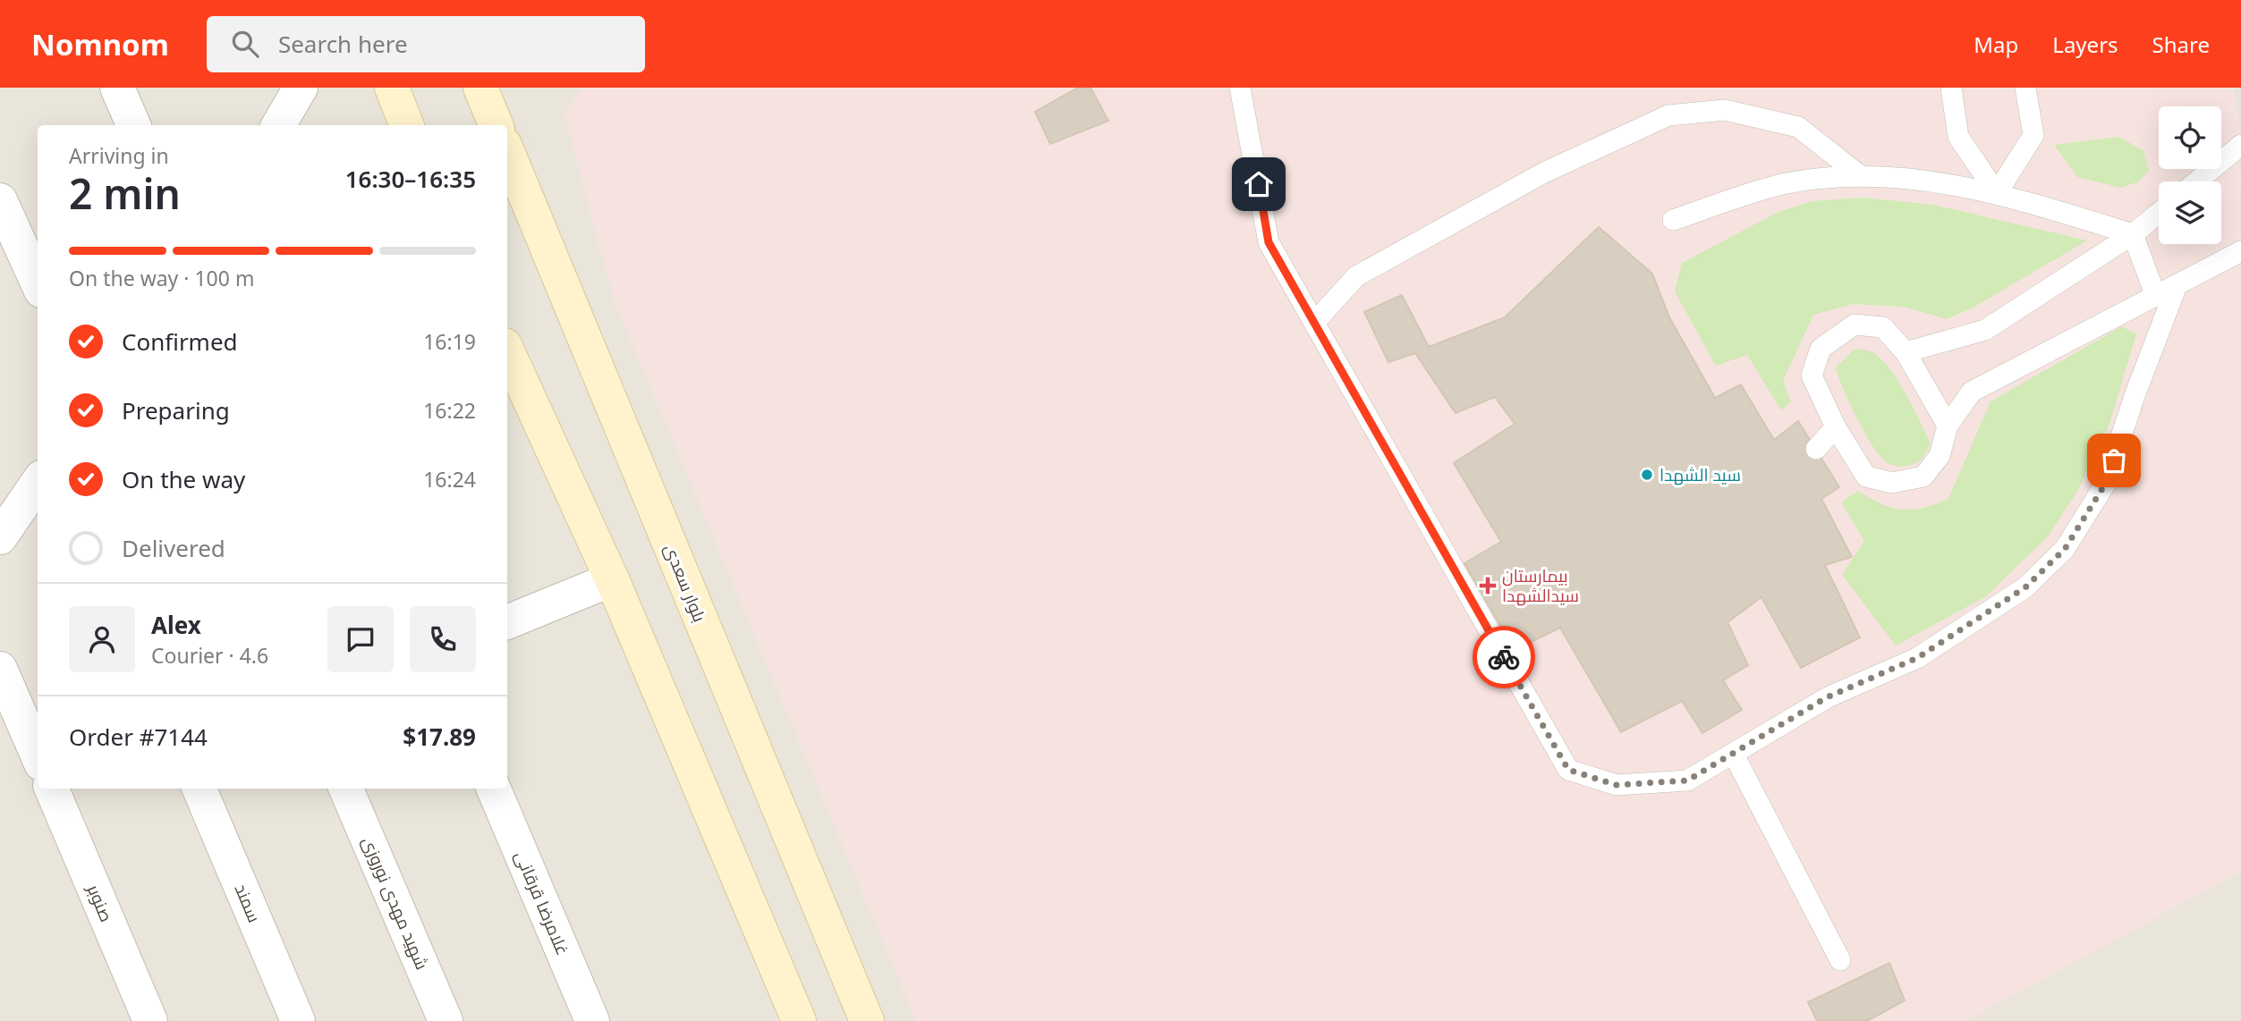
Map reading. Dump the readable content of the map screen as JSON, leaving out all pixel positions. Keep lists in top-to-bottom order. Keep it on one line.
{"streets":{"street":["بلوار سعدی","صنوبر","سمند","شهید مهدی نوروزی","غلامرضا قرقانی"]},"places":{"other":["سید الشهدا"],"health":["بیمارستان سیدالشهدا"]},"page":{"header":"Nomnom","search":"Search here","nav":["Map","Layers","Share"],"heading":["2 min","Arriving in","16:30–16:35"],"panel":["Alex","Courier · 4.6","Order #7144","$17.89"],"bar":"On the way · 100 m","list":[["Confirmed","16:19"],["Preparing","16:22"],["On the way","16:24"],"Delivered"]}}
